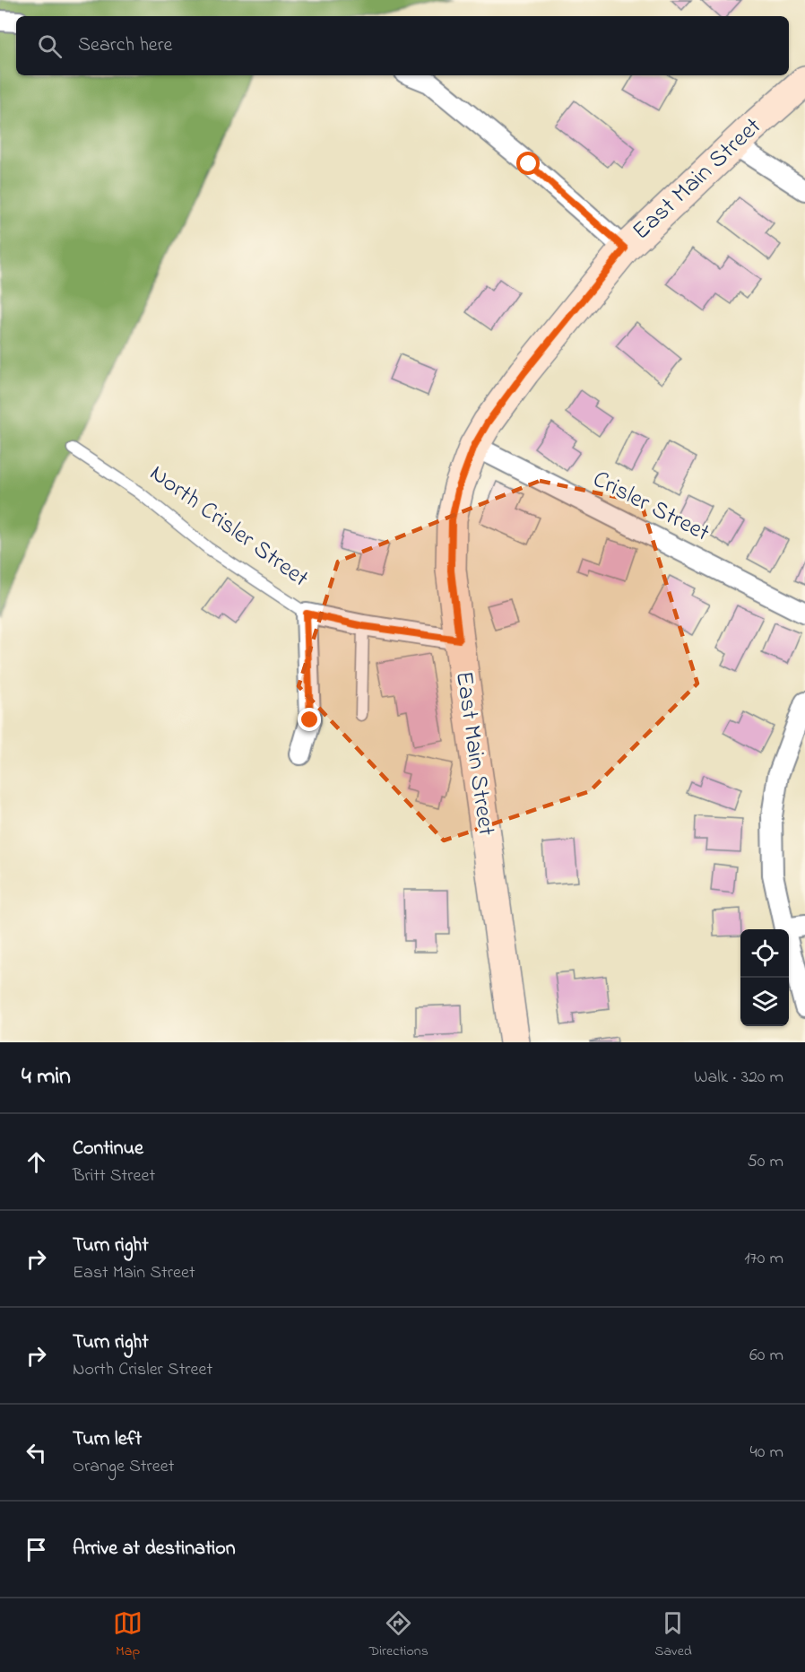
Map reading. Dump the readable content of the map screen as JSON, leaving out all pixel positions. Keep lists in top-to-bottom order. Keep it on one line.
{"streets":{"main road":["East Main Street"],"street":["Crisler Street","North Crisler Street"]},"crossings":[["East Main Street","Crisler Street"],["East Main Street","North Crisler Street"]],"page":{"search":"Search here","heading":["4 min","Walk · 320 m"],"list":[["Continue","Britt Street","50 m"],["Turn right","East Main Street","170 m"],["Turn right","North Crisler Street","60 m"],["Turn left","Orange Street","40 m"],"Arrive at destination"],"nav":["Map","Directions","Saved"]}}
